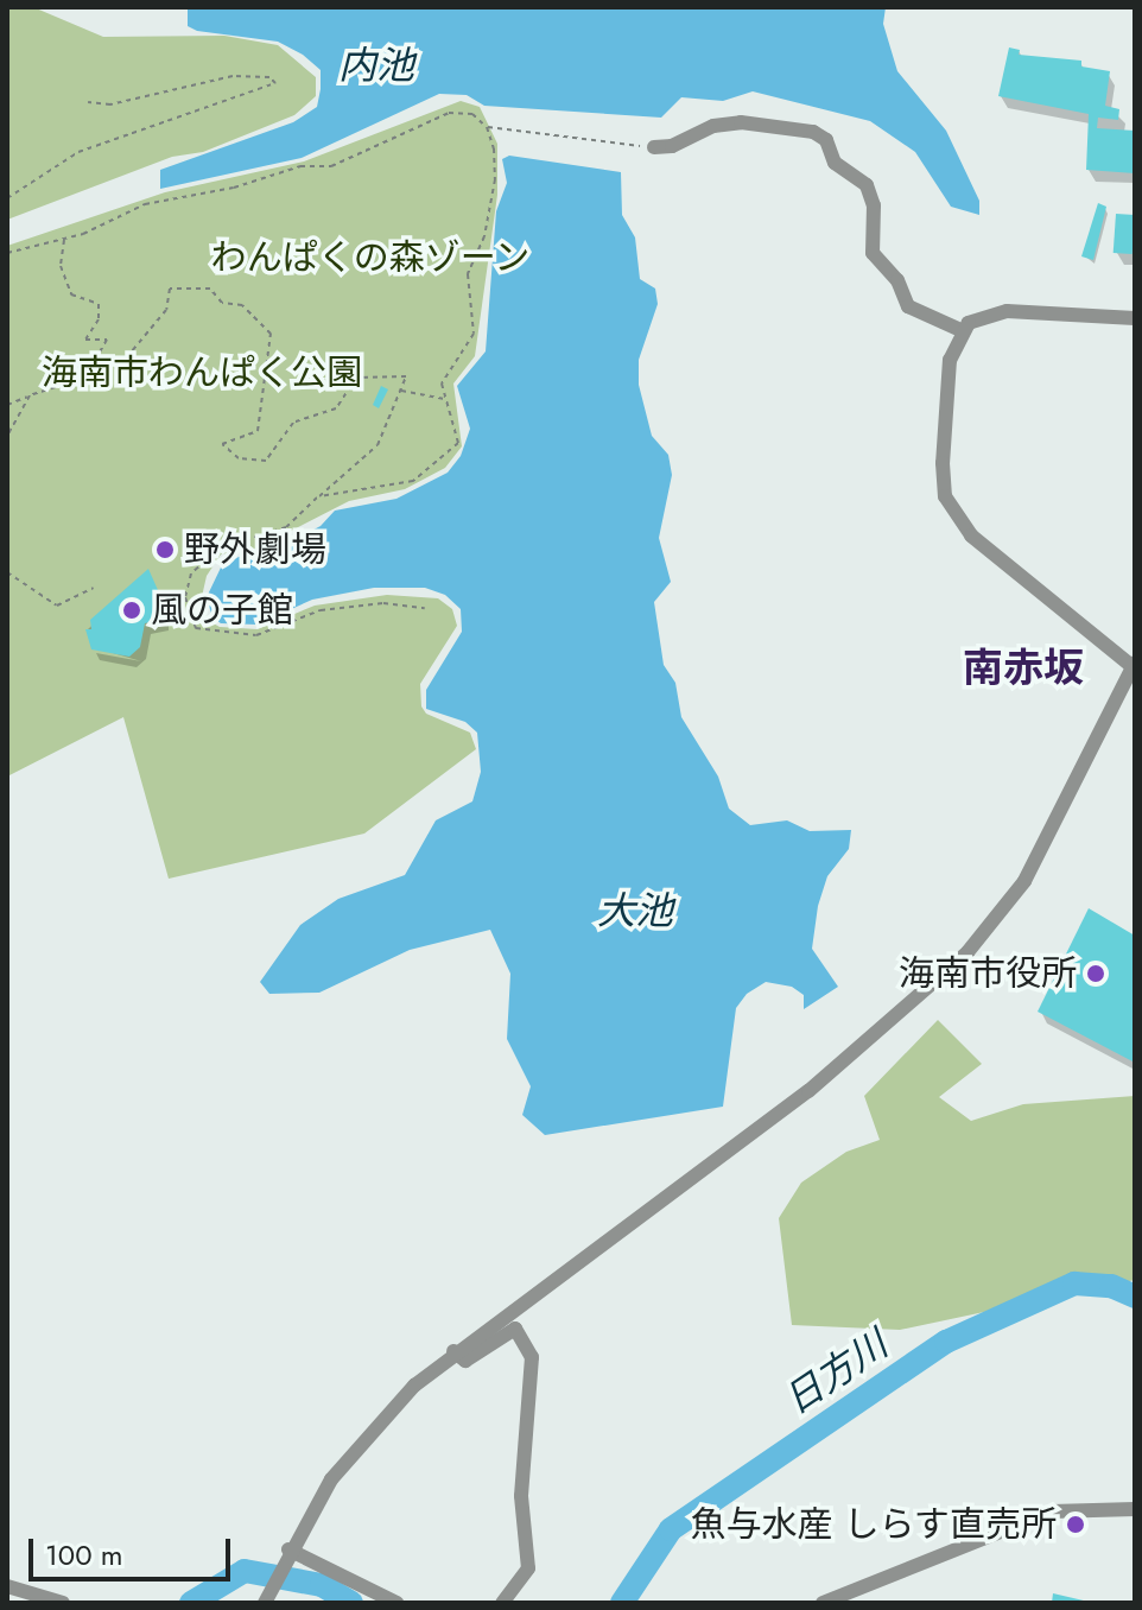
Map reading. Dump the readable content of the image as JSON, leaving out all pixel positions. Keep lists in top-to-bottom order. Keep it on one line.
{"districts":["南赤坂"],"water":["内池","大池","日方川"],"parks":["わんぱくの森ゾーン","海南市わんぱく公園"],"places":["野外劇場","風の子館","海南市役所","魚与水産 しらす直売所"],"scale_bar":"100 m"}
